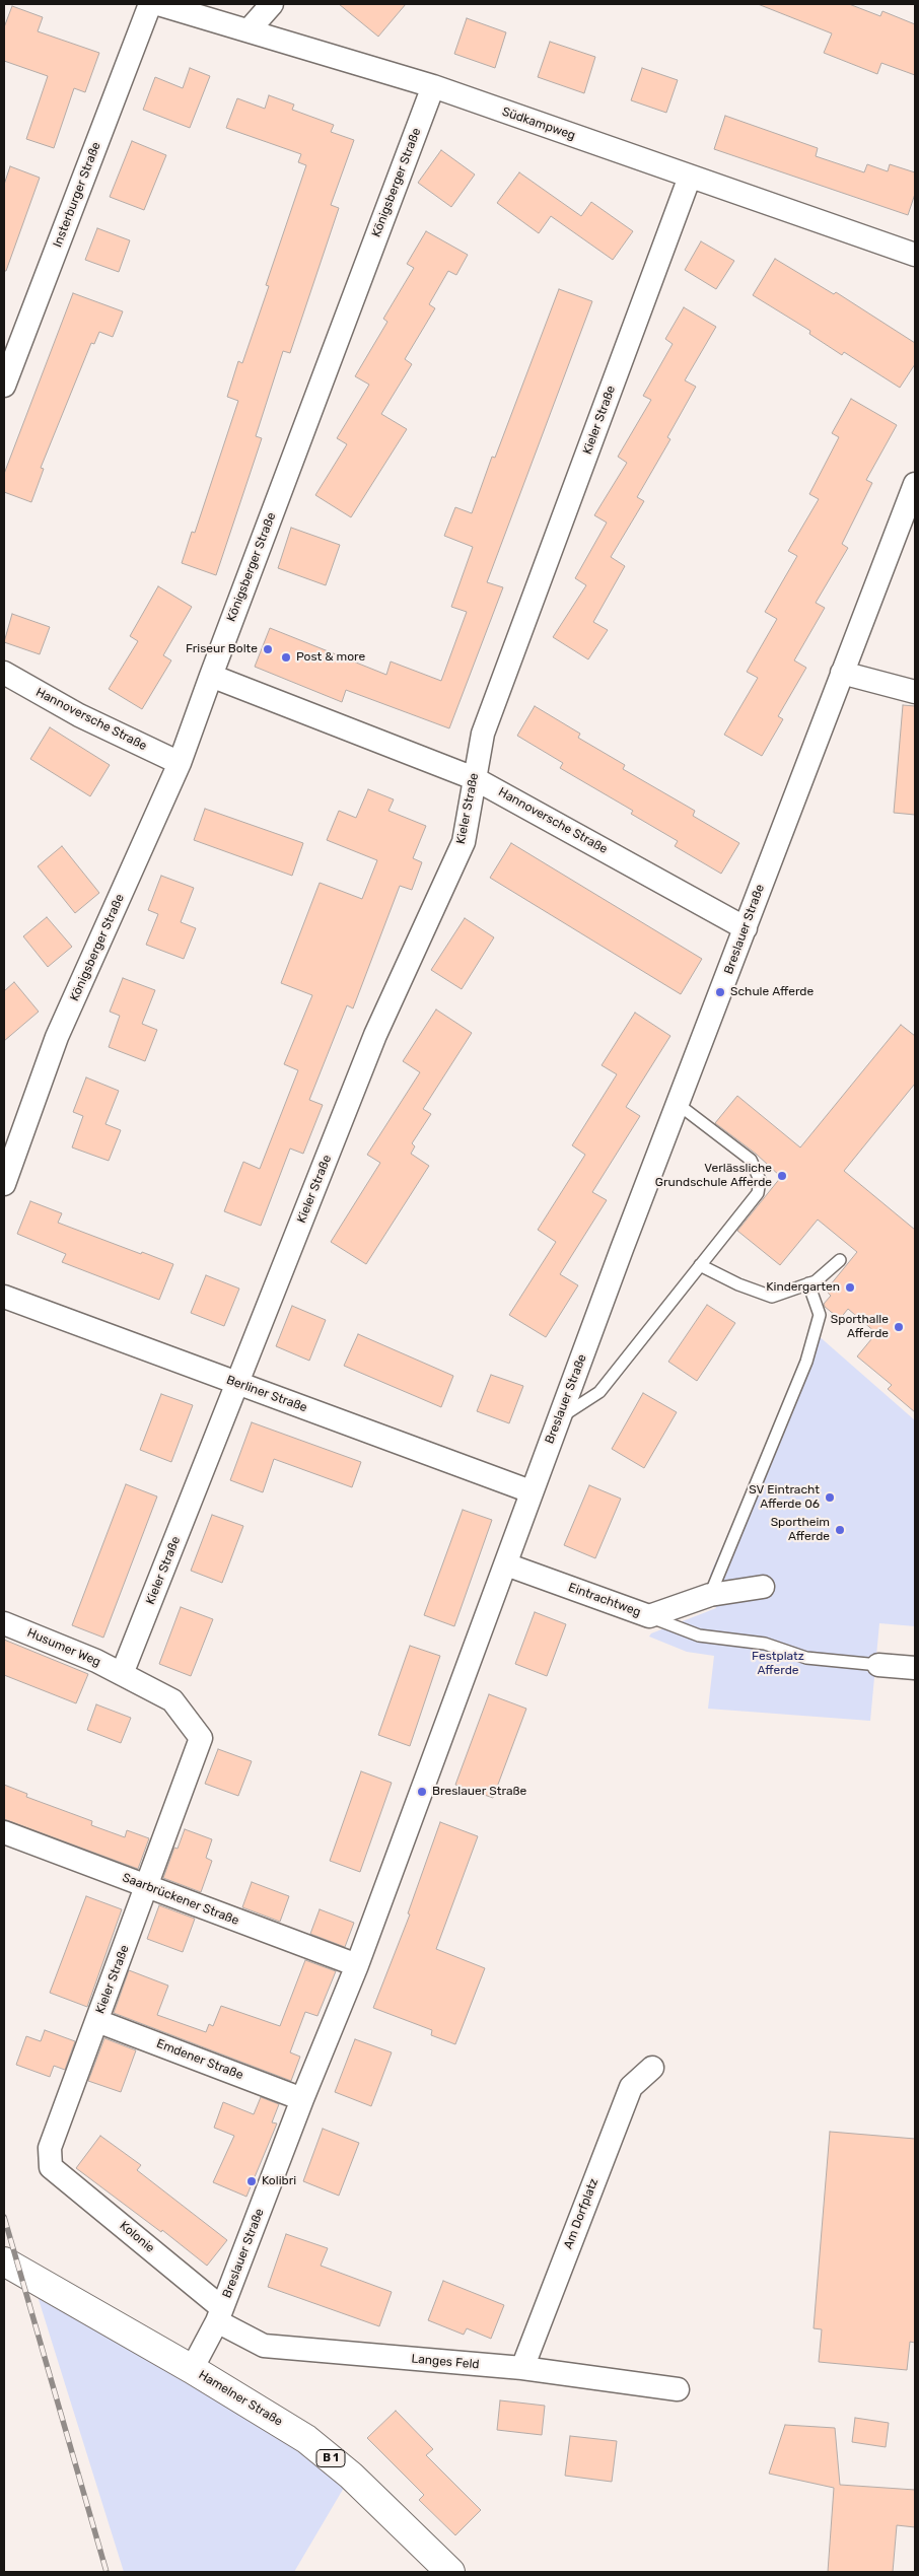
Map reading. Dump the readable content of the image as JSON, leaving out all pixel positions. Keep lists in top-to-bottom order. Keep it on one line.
{"streets":{"main road":["Hamelner Straße","B 1"],"street":["Südkampweg","Königsberger Straße","Insterburger Straße","Kieler Straße","Hannoversche Straße","Breslauer Straße","Berliner Straße","Eintrachtweg","Husumer Weg","Saarbrückener Straße","Emdener Straße","Am Dorfplatz","Kolonie","Langes Feld"]},"crossings":[["Südkampweg","Königsberger Straße"],["Südkampweg","Kieler Straße"],["Königsberger Straße","Hannoversche Straße"],["Kieler Straße","Hannoversche Straße"],["Kieler Straße","Berliner Straße"],["Kieler Straße","Husumer Weg"],["Kieler Straße","Saarbrückener Straße"],["Kieler Straße","Emdener Straße"],["Kieler Straße","Kolonie"],["Hannoversche Straße","Breslauer Straße"],["Breslauer Straße","Berliner Straße"],["Breslauer Straße","Eintrachtweg"],["Breslauer Straße","Saarbrückener Straße"],["Breslauer Straße","Emdener Straße"],["Breslauer Straße","Kolonie"],["Breslauer Straße","Langes Feld"],["Breslauer Straße","Hamelner Straße"],["Am Dorfplatz","Langes Feld"],["Kolonie","Langes Feld"]],"parks":["Festplatz Afferde"],"places":["Friseur Bolte","Post & more","Schule Afferde","Verlässliche Grundschule Afferde","Kindergarten","Sporthalle Afferde","SV Eintracht Afferde 06","Sportheim Afferde","Breslauer Straße","Kolibri"]}
